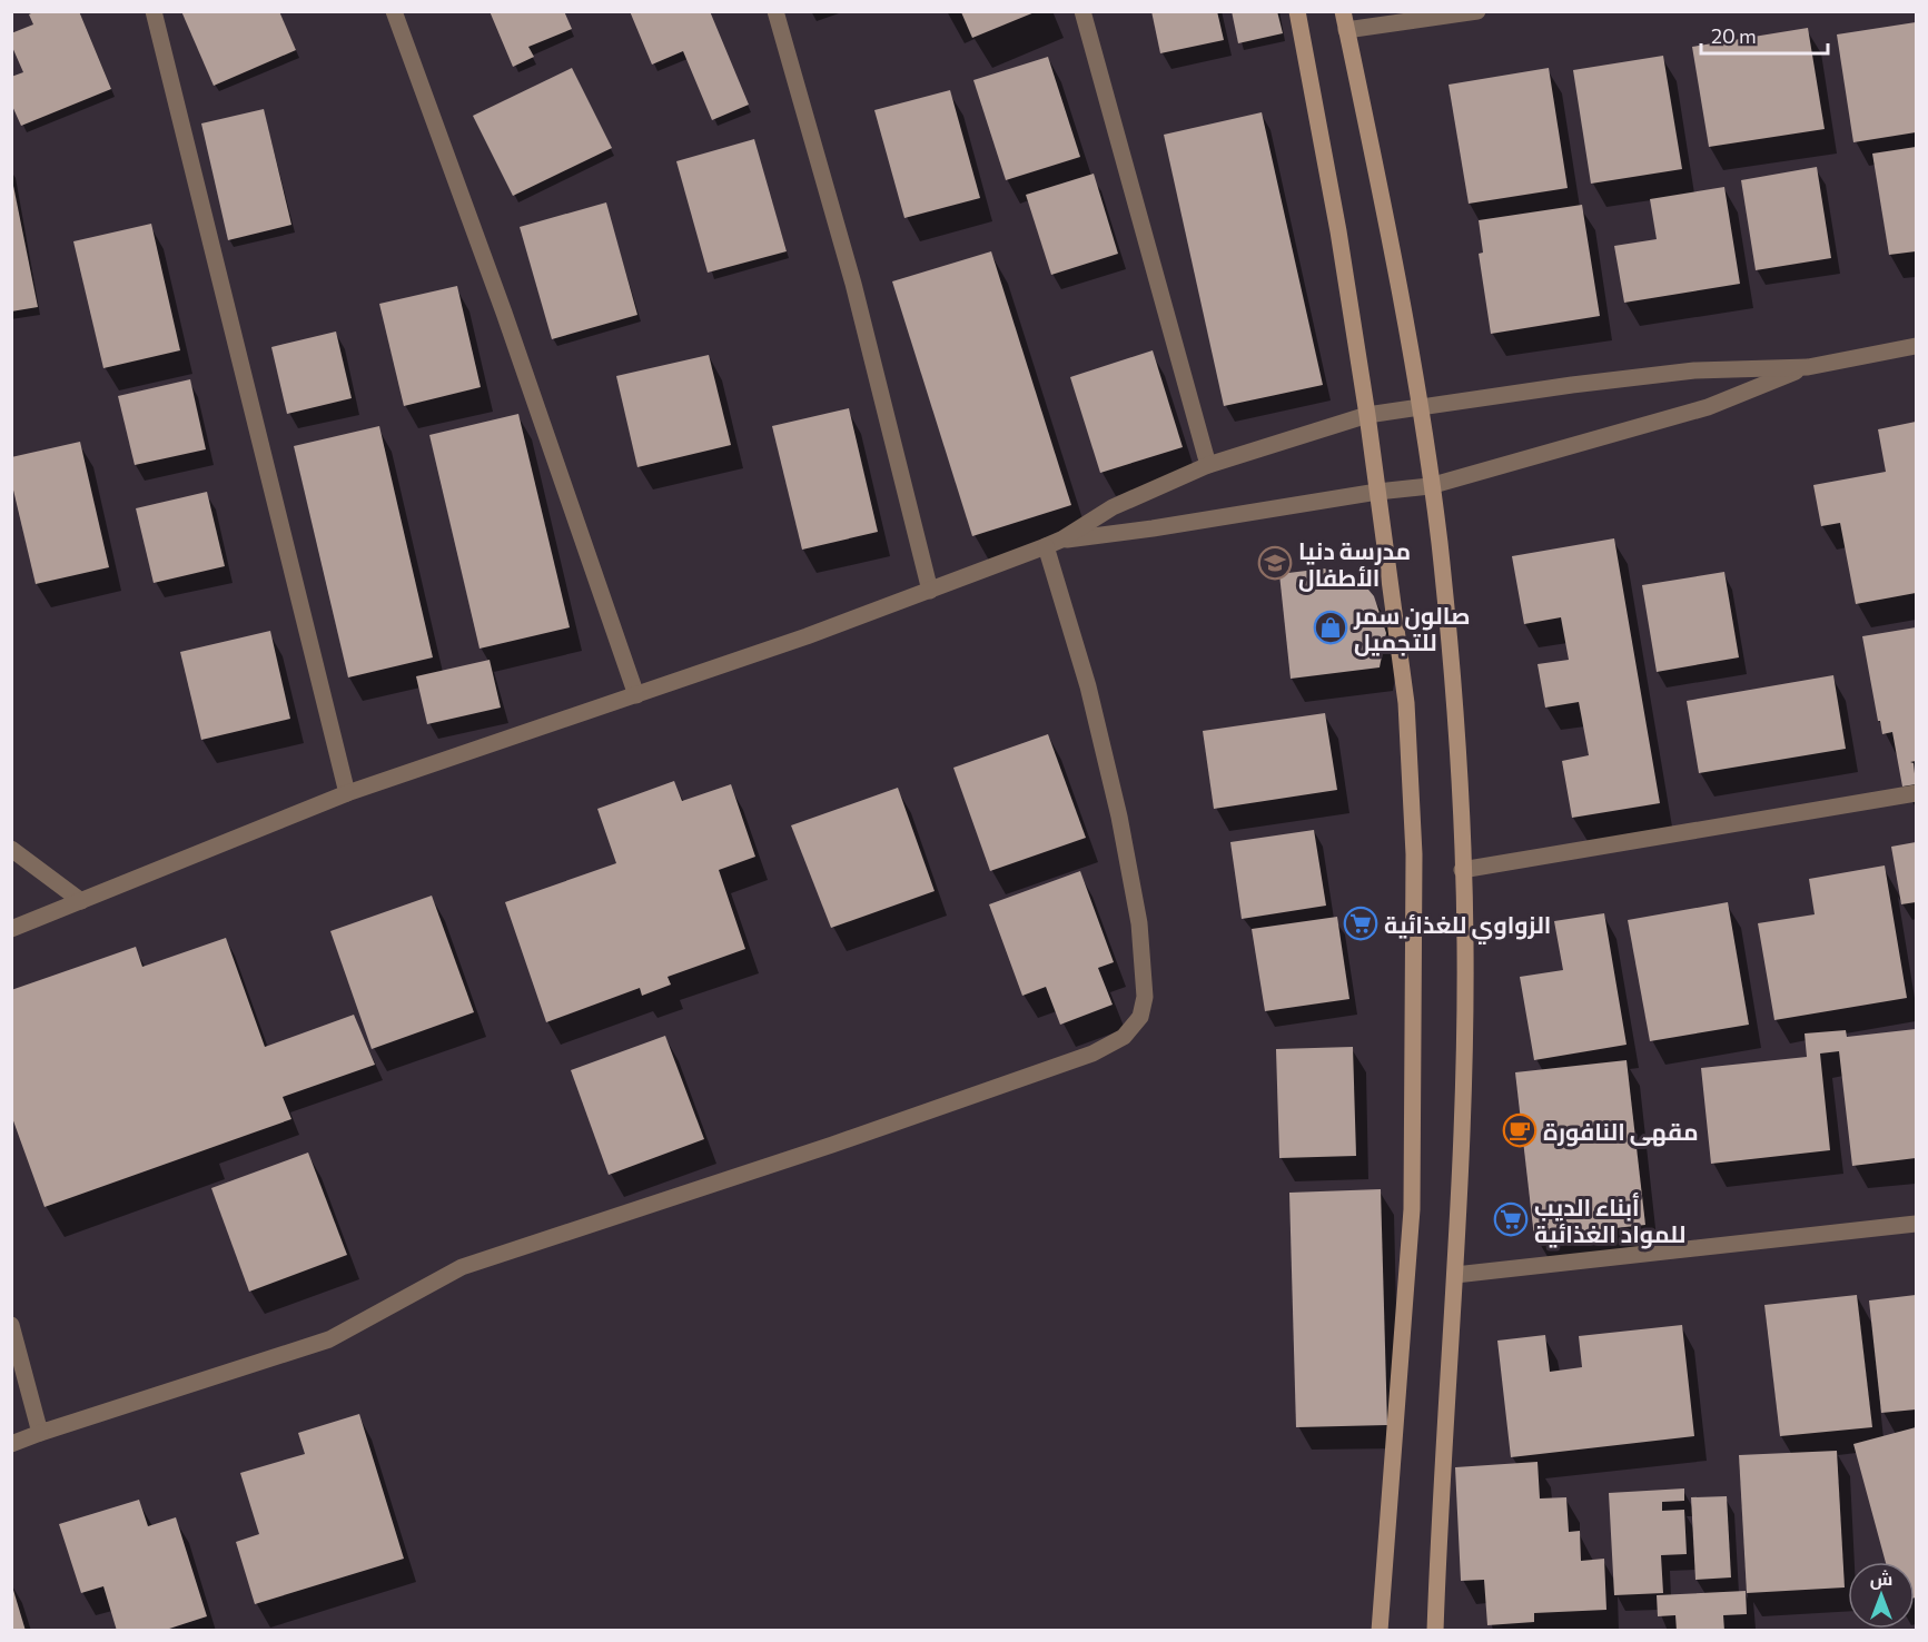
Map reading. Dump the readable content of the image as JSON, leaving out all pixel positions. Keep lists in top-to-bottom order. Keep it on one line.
{"places":{"school or university":["مدرسة دنيا الأطفال"],"shop":["صالون سمر للتجميل"],"supermarket":["الزواوي للغذائية","أبناء الديب للمواد الغذائية"],"cafe":["مقهى النافورة"]},"scale_bar":"20 m","north":"top"}
